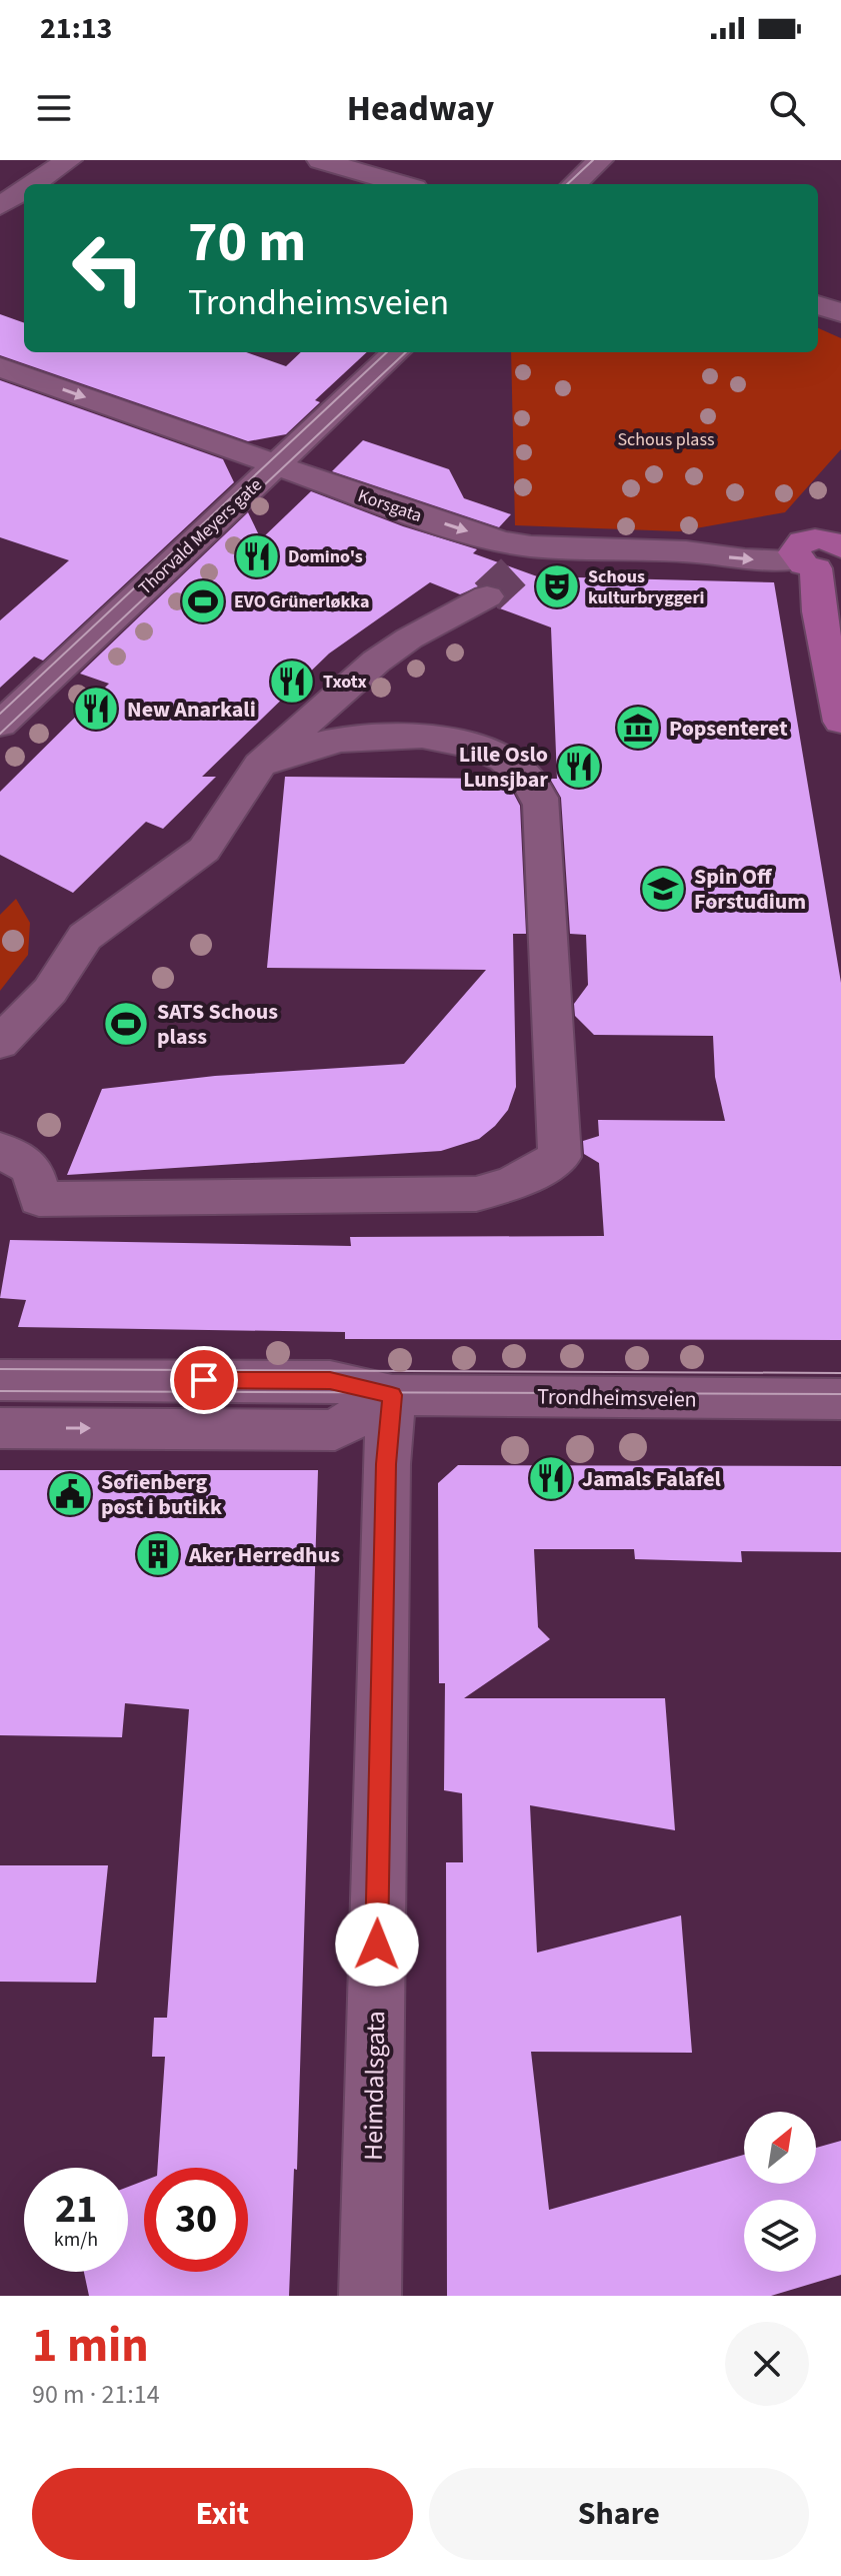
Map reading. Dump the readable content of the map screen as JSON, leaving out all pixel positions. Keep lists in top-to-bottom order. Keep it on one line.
{"streets":{"street":["Korsgata","Thorvald Meyers gate","Trondheimsveien","Heimdalsgata"]},"crossings":[["Korsgata","Thorvald Meyers gate"],["Trondheimsveien","Heimdalsgata"]],"one_way":["Korsgata"],"parks":["Schous plass"],"places":{"restaurant":["Domino's","Txotx","New Anarkali","Lille Oslo Lunsjbar","Jamals Falafel"],"theatre":["Schous kulturbryggeri"],"sports":["EVO Grünerløkka","SATS Schous plass"],"museum":["Popsenteret"],"school or university":["Spin Off Forstudium"],"public building":["Sofienberg post i butikk"],"building":["Aker Herredhus"]},"north":"top right","page":{"status":"21:13","header":"Headway","turn":["70 m","Trondheimsveien"],"speed":"21 km/h","limit":"30","heading":["1 min","90 m · 21:14"],"buttons":["Exit","Share"]}}
